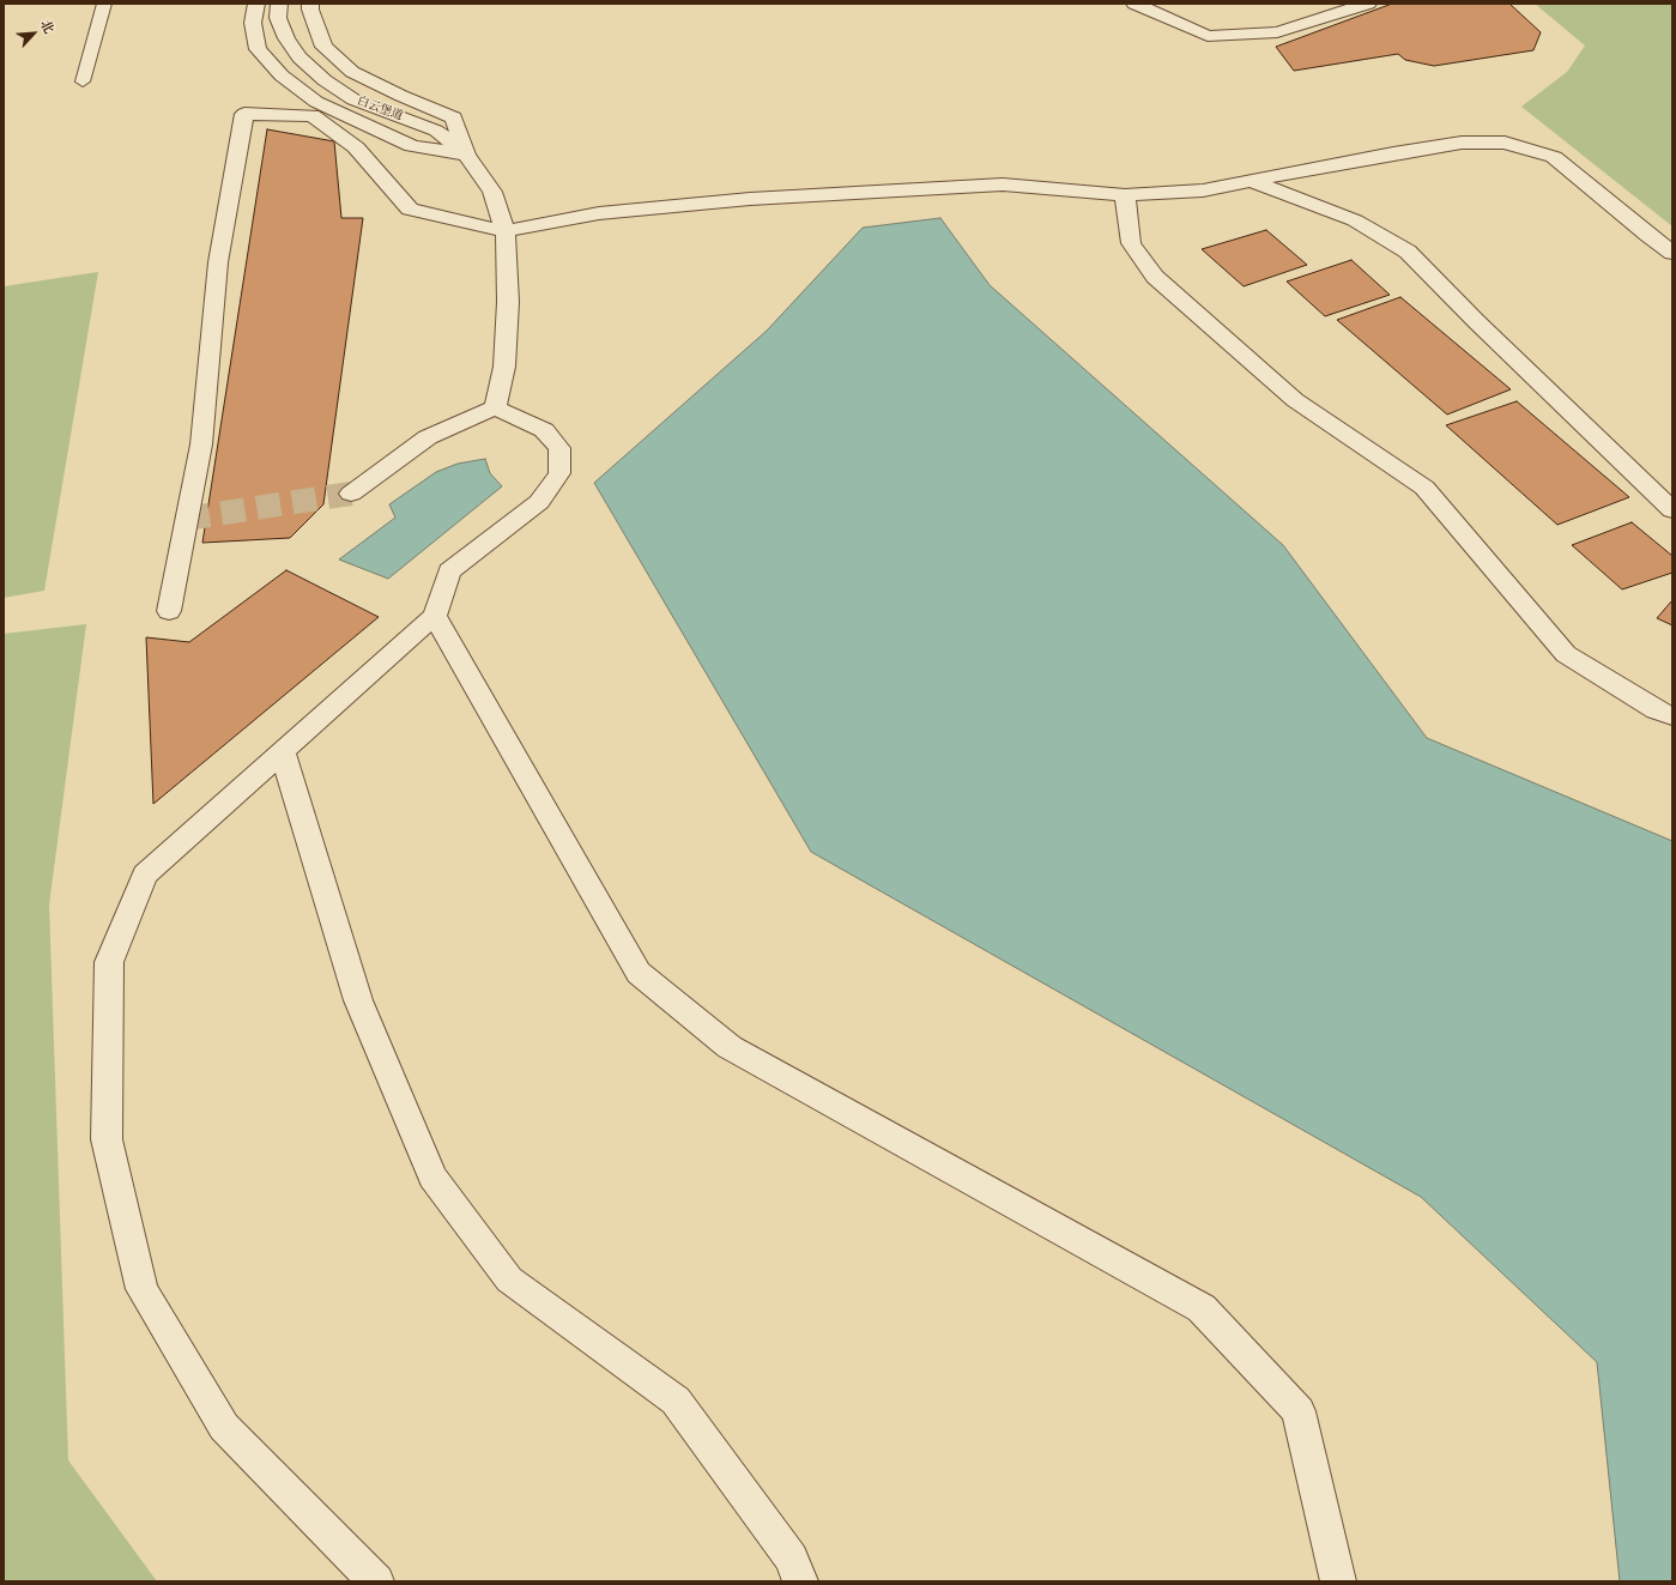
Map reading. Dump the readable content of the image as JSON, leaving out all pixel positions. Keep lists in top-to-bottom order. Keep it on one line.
{"streets":{"street":["白云堡道"]},"north":"top right"}
